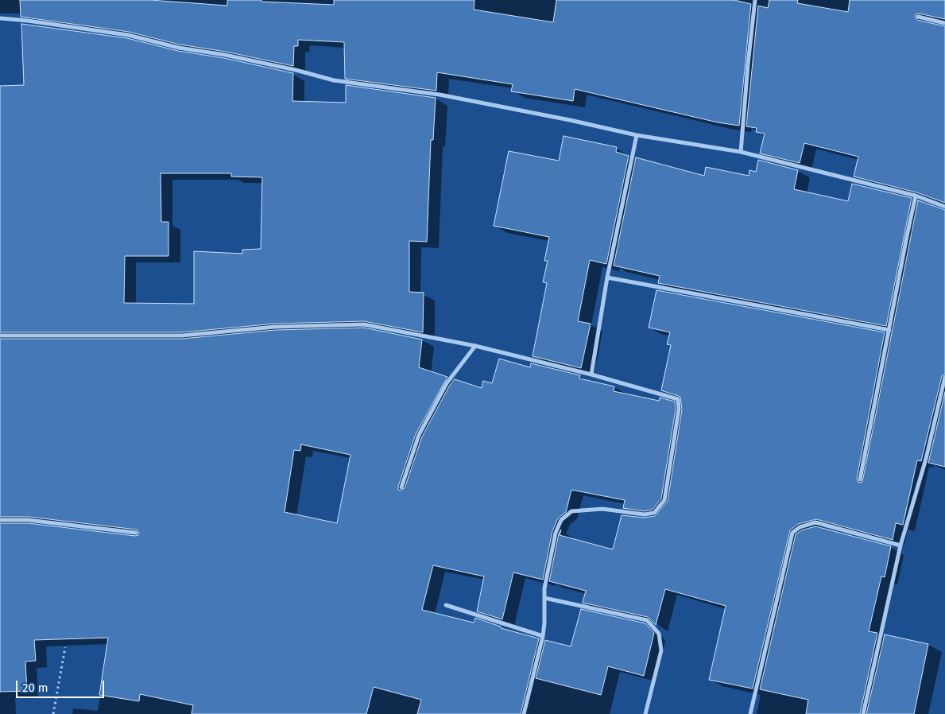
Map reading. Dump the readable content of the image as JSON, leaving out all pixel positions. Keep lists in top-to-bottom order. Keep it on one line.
{"scale_bar":"20 m"}
